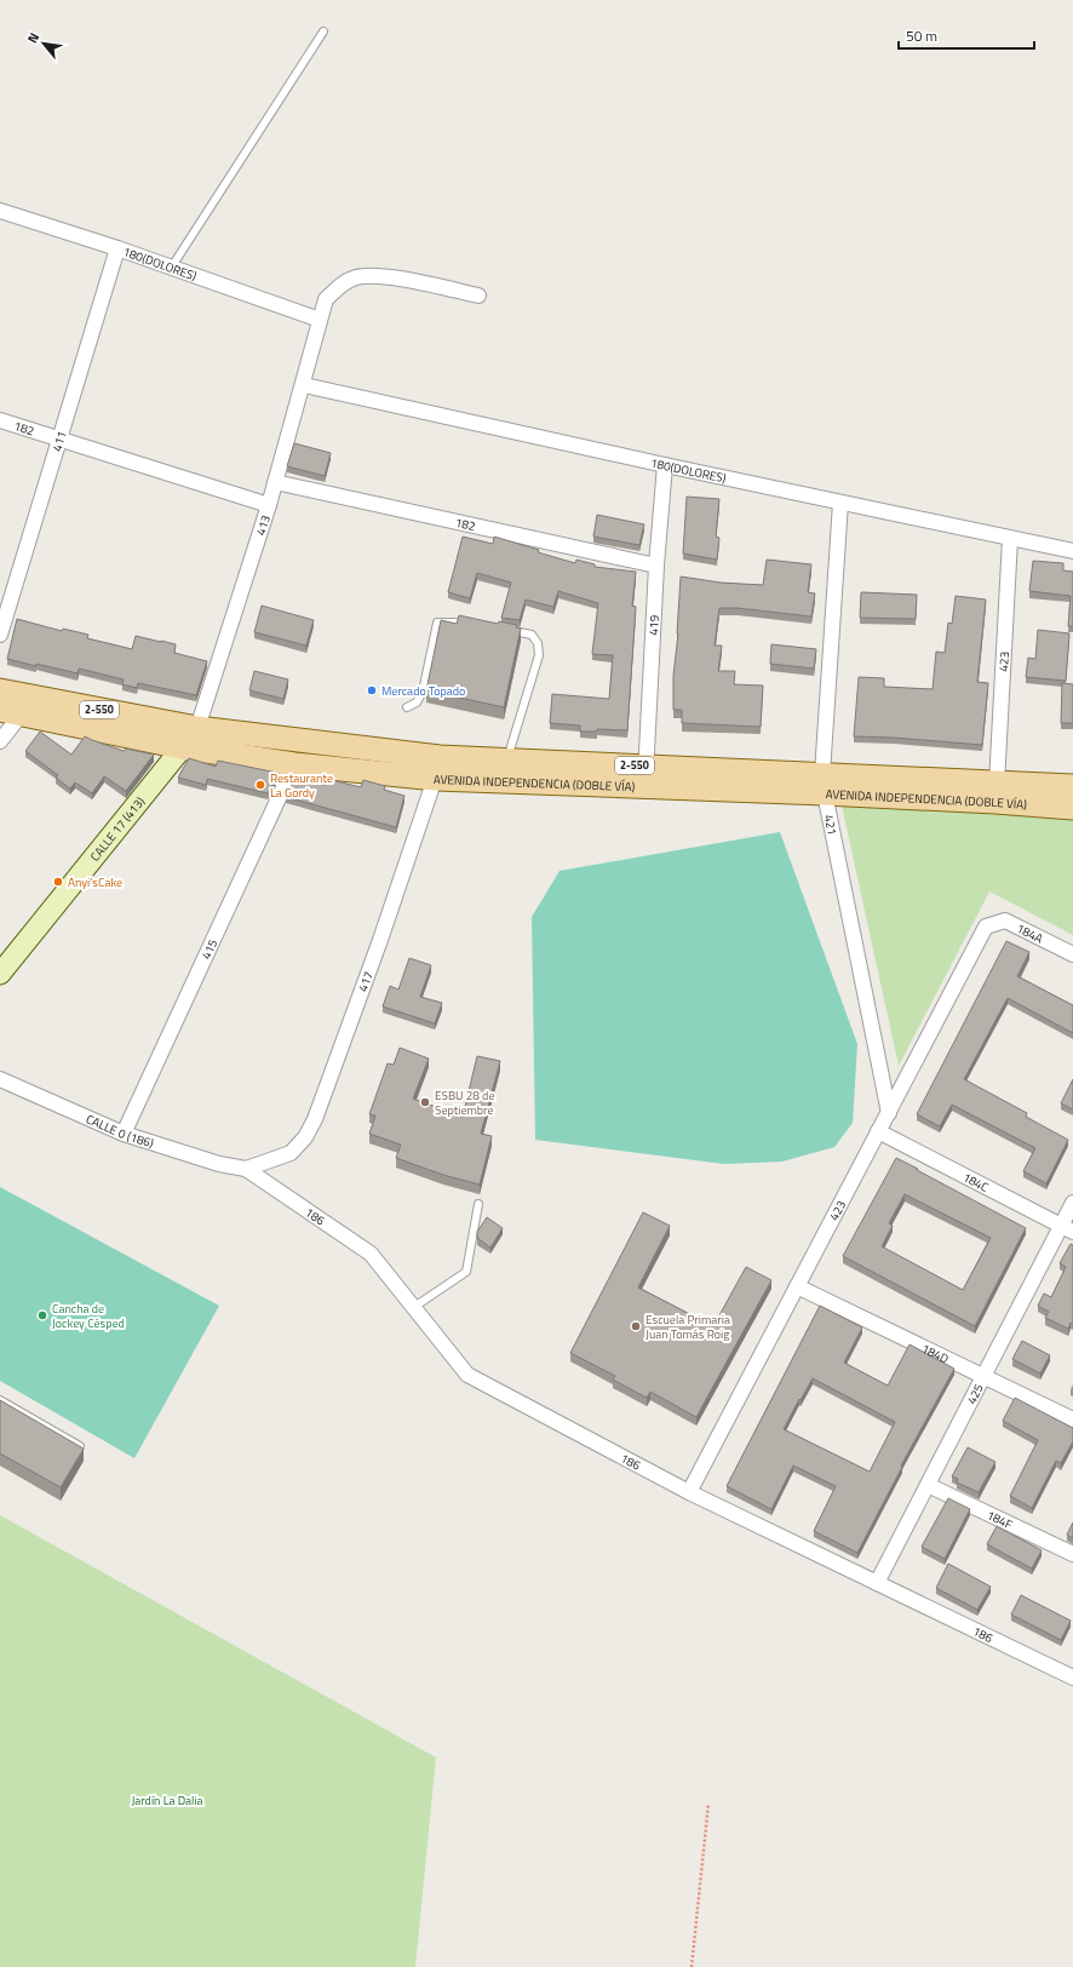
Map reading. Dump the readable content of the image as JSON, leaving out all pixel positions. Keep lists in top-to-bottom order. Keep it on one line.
{"streets":{"main road":["2-550","AVENIDA INDEPENDENCIA (DOBLE VÍA)","CALLE 17 (413)"],"street":["180(DOLORES)","182","411","413","419","423","421","184A","415","417","CALLE 0 (186)","184C","186","184D","425","184F"]},"crossings":[["180(DOLORES)","411"],["180(DOLORES)","413"],["180(DOLORES)","419"],["180(DOLORES)","423"],["180(DOLORES)","421"],["182","411"],["182","413"],["182","419"],["413","AVENIDA INDEPENDENCIA (DOBLE VÍA)"],["413","CALLE 17 (413)"],["419","AVENIDA INDEPENDENCIA (DOBLE VÍA)"],["423","AVENIDA INDEPENDENCIA (DOBLE VÍA)"],["423","421"],["423","184A"],["423","184C"],["423","186"],["423","184D"],["AVENIDA INDEPENDENCIA (DOBLE VÍA)","421"],["AVENIDA INDEPENDENCIA (DOBLE VÍA)","CALLE 17 (413)"],["AVENIDA INDEPENDENCIA (DOBLE VÍA)","415"],["AVENIDA INDEPENDENCIA (DOBLE VÍA)","417"],["415","CALLE 0 (186)"],["417","CALLE 0 (186)"],["417","186"],["CALLE 0 (186)","186"],["184C","425"],["186","425"],["184D","425"],["425","184F"]],"parks":["Jardín La Dalia"],"places":["Mercado Topado","Restaurante La Gordy","Anyi'sCake","ESBU 28 de Septiembre","Cancha de Jockey Césped","Escuela Primaria Juan Tomás Roig"],"scale_bar":"50 m","north":"top left"}
